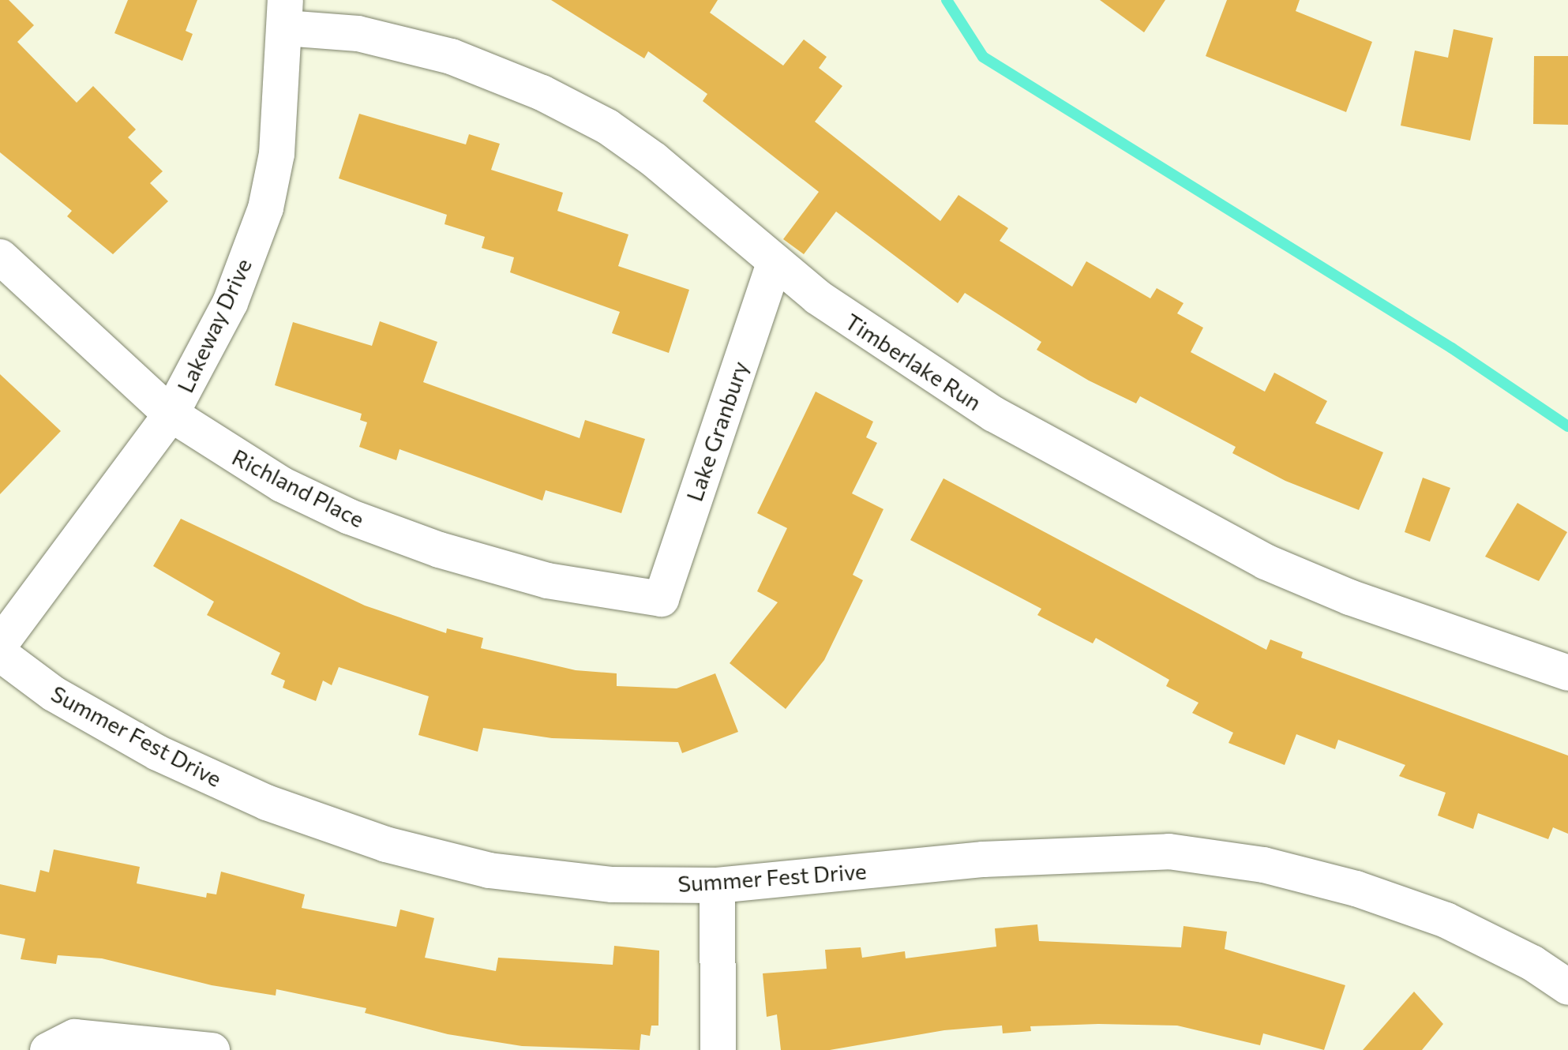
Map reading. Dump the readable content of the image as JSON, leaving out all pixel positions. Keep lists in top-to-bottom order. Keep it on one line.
{"streets":{"street":["Lakeway Drive","Timberlake Run","Lake Granbury","Richland Place","Summer Fest Drive"]},"crossings":[["Lakeway Drive","Timberlake Run"],["Lakeway Drive","Richland Place"],["Timberlake Run","Lake Granbury"],["Lake Granbury","Richland Place"]]}
